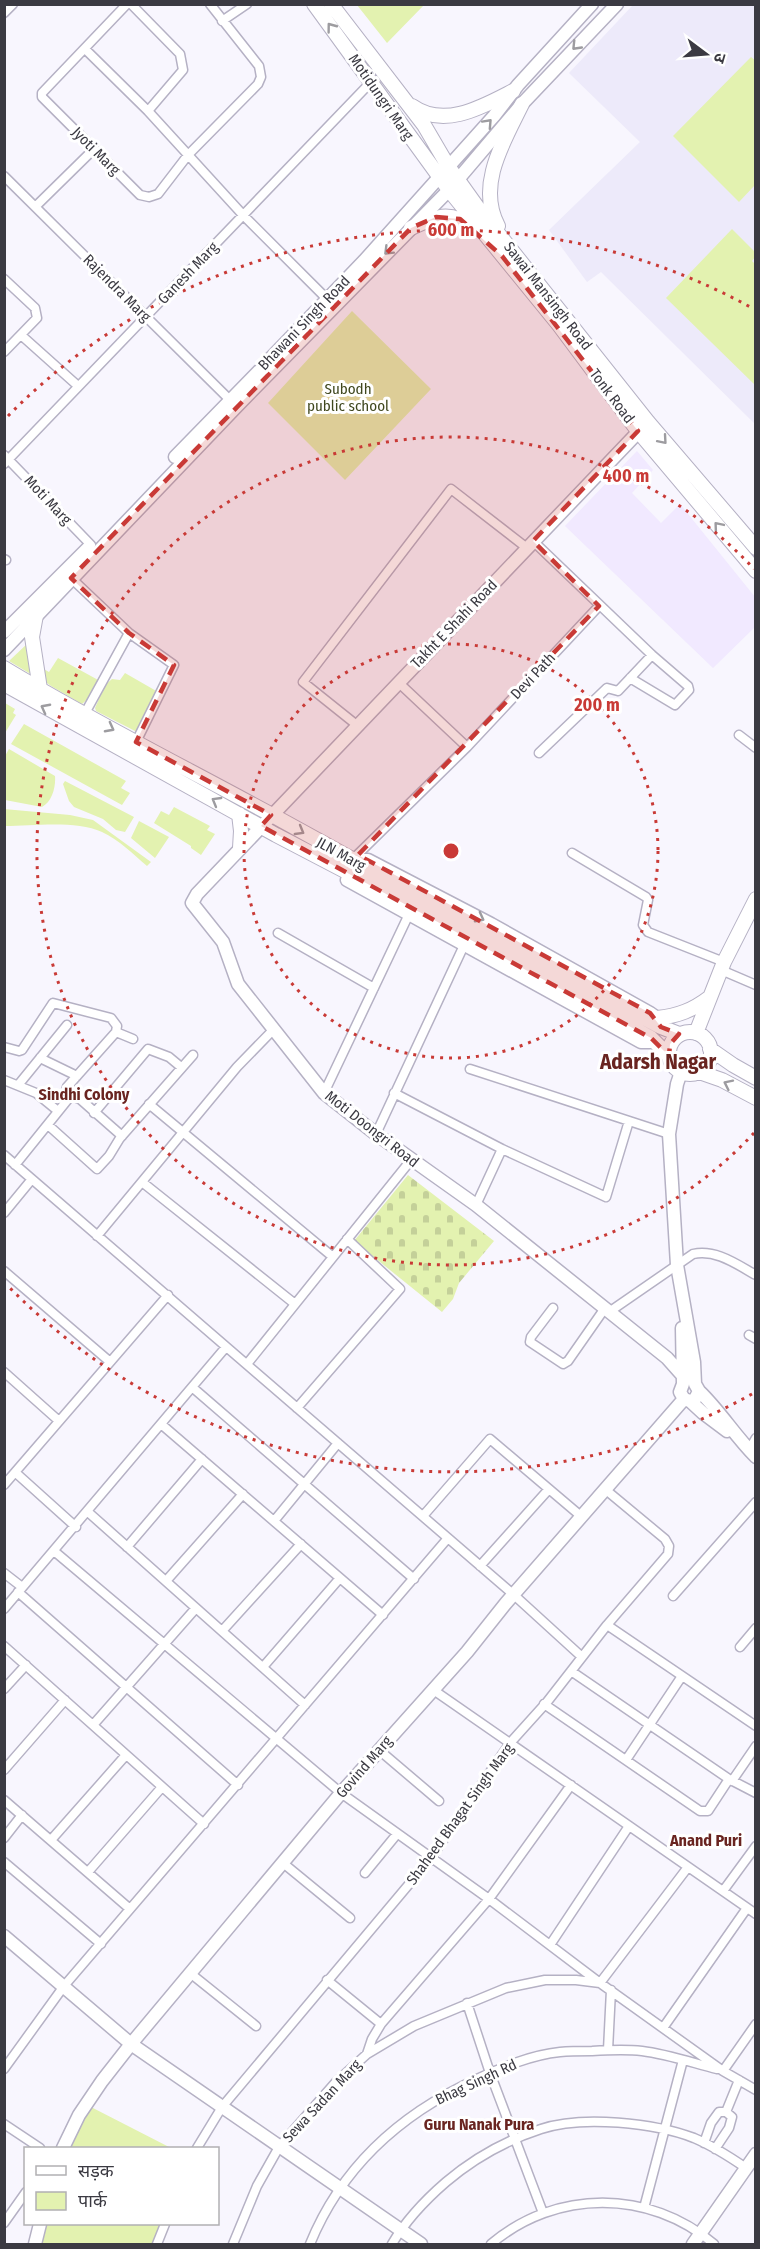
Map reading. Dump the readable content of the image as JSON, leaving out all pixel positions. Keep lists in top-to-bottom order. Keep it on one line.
{"streets":{"main road":["Motidungri Marg","Sawai Mansingh Road","Tonk Road","JLN Marg"],"street":["Jyoti Marg","Ganesh Marg","Rajendra Marg","Bhawani Singh Road","Moti Marg","Takht E Shahi Road","Devi Path","Moti Doongri Road","Govind Marg","Shaheed Bhagat Singh Marg","Bhag Singh Rd","Sewa Sadan Marg"]},"crossings":[["Motidungri Marg","Ganesh Marg"],["Motidungri Marg","Sawai Mansingh Road"],["Motidungri Marg","Bhawani Singh Road"],["Ganesh Marg","Rajendra Marg"],["Ganesh Marg","Moti Marg"],["Rajendra Marg","Bhawani Singh Road"],["Sawai Mansingh Road","Bhawani Singh Road"],["Sawai Mansingh Road","Tonk Road"],["Sawai Mansingh Road","Takht E Shahi Road"],["Bhawani Singh Road","Moti Marg"],["Tonk Road","Takht E Shahi Road"],["Takht E Shahi Road","JLN Marg"],["Takht E Shahi Road","Moti Doongri Road"],["Devi Path","JLN Marg"],["JLN Marg","Moti Doongri Road"],["Moti Doongri Road","Govind Marg"],["Govind Marg","Shaheed Bhagat Singh Marg"]],"one_way":["Sawai Mansingh Road","Tonk Road"],"districts":["Adarsh Nagar","Sindhi Colony","Anand Puri","Guru Nanak Pura"],"parks":["Subodh public school"],"legend":["सड़क","पार्क"],"north":"right","rings":["600 m","400 m","200 m"]}
